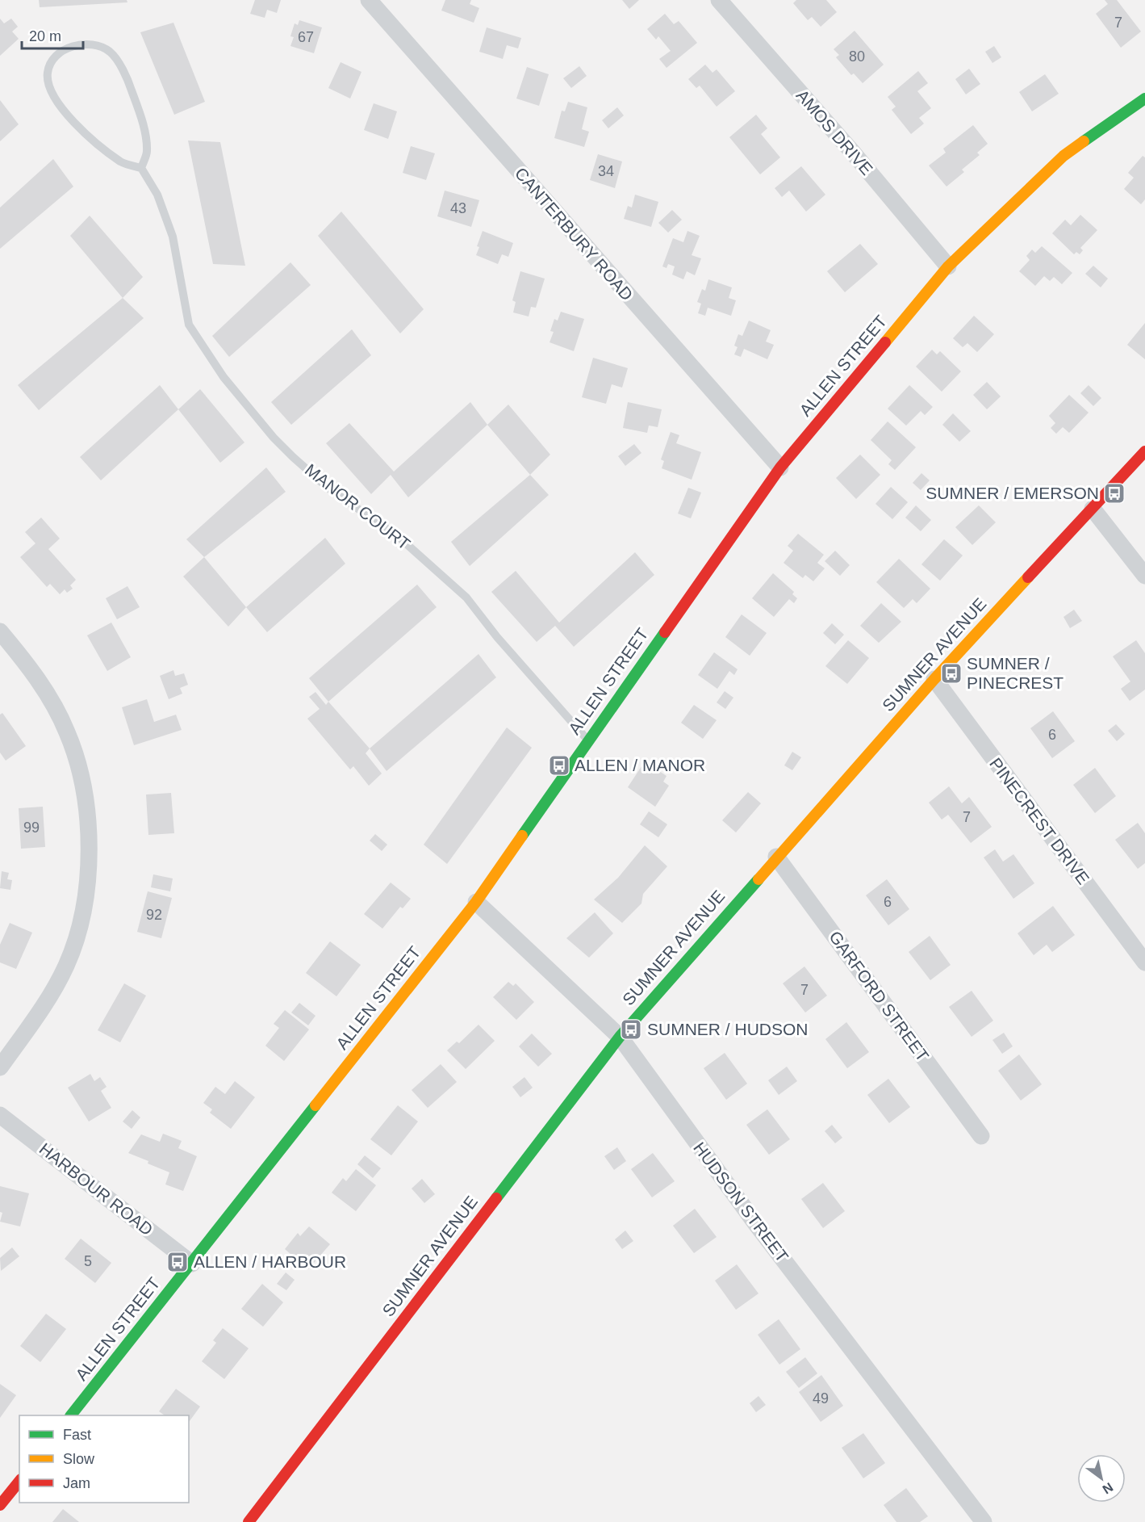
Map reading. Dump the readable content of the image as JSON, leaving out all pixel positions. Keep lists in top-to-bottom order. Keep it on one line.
{"streets":{"main road":["ALLEN STREET","SUMNER AVENUE"],"street":["AMOS DRIVE","CANTERBURY ROAD","PINECREST DRIVE","GARFORD STREET","HARBOUR ROAD","HUDSON STREET"],"lane":["MANOR COURT"]},"crossings":[["AMOS DRIVE","ALLEN STREET"],["CANTERBURY ROAD","ALLEN STREET"],["ALLEN STREET","MANOR COURT"],["ALLEN STREET","HARBOUR ROAD"],["ALLEN STREET","HUDSON STREET"],["SUMNER AVENUE","PINECREST DRIVE"],["SUMNER AVENUE","GARFORD STREET"],["SUMNER AVENUE","HUDSON STREET"]],"places":{"bus stop":["SUMNER / EMERSON","SUMNER / PINECREST","ALLEN / MANOR","SUMNER / HUDSON","ALLEN / HARBOUR"]},"house_numbers":["7","67","80","34","43","6","7","99","6","92","7","5","49"],"legend":["Fast","Slow","Jam"],"scale_bar":"20 m","north":"bottom right"}
